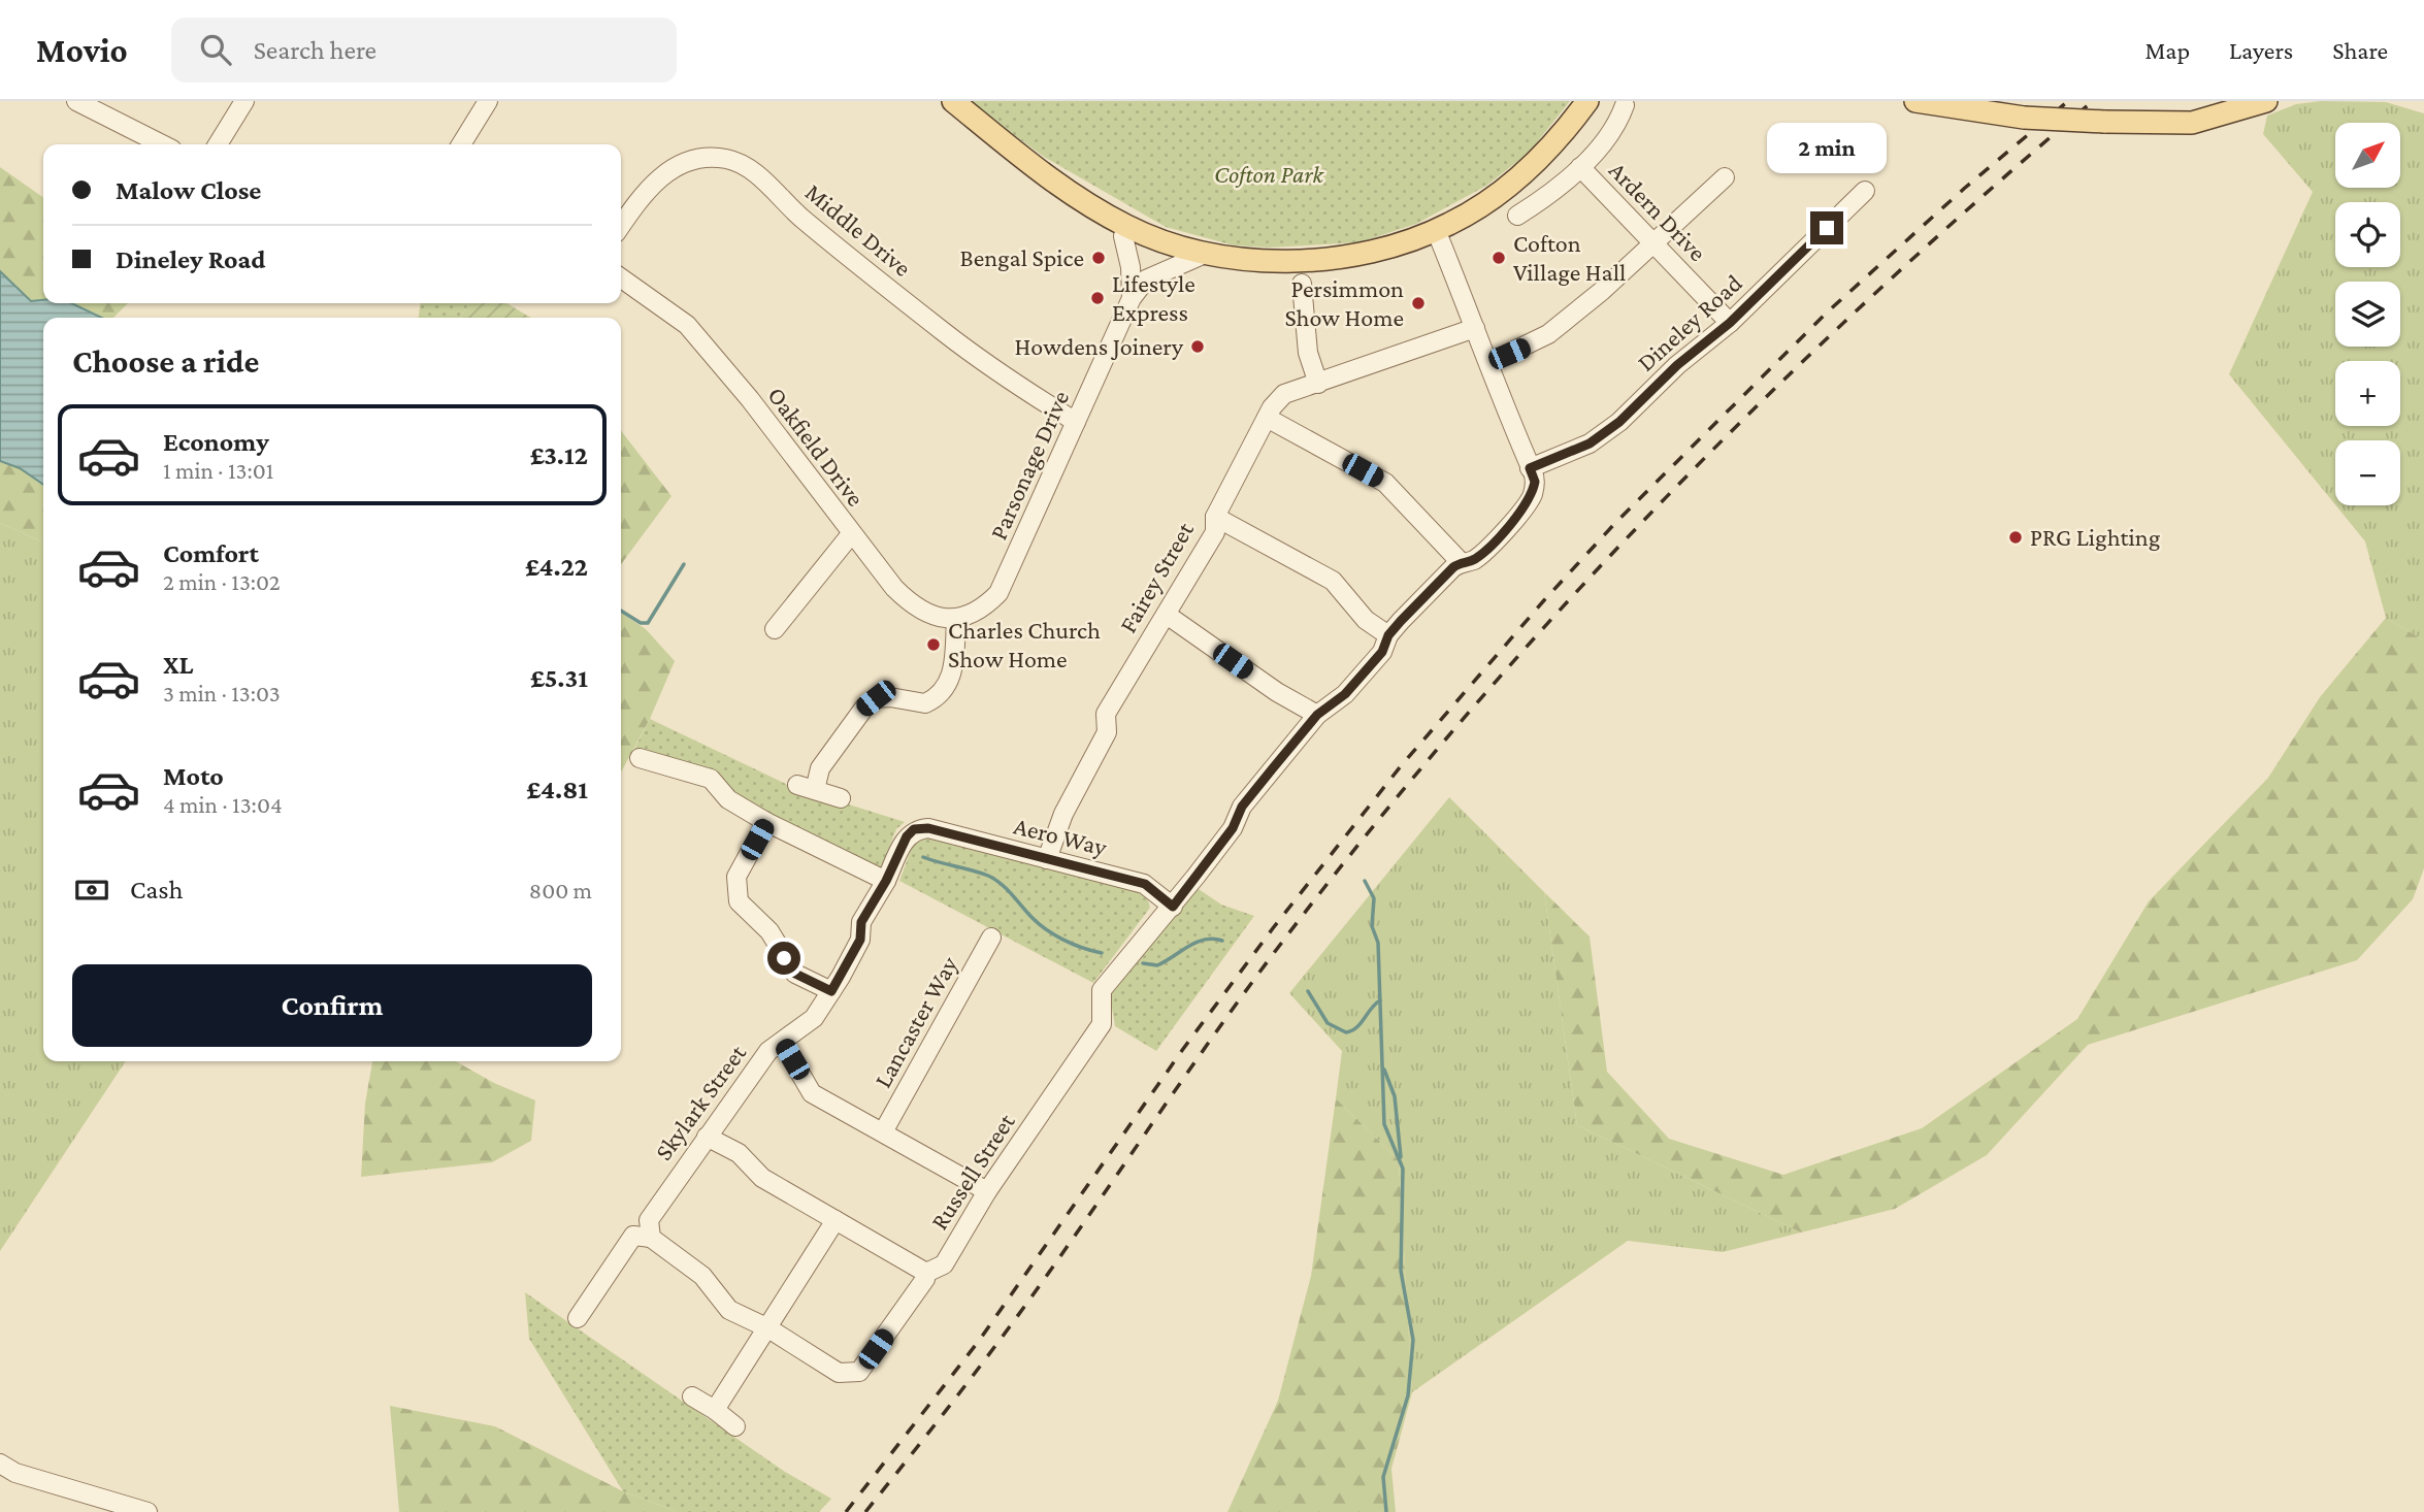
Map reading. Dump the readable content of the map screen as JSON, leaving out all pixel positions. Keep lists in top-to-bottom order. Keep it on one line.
{"streets":{"street":["Ardern Drive","Middle Drive","Dineley Road","Oakfield Drive","Parsonage Drive","Fairey Street","Aero Way","Lancaster Way","Skylark Street","Russell Street"]},"crossings":[["Ardern Drive","Dineley Road"],["Middle Drive","Parsonage Drive"],["Dineley Road","Russell Street"],["Oakfield Drive","Parsonage Drive"],["Fairey Street","Aero Way"],["Aero Way","Skylark Street"],["Aero Way","Russell Street"]],"parks":["Cofton Park"],"places":["Bengal Spice","Cofton Village Hall","Lifestyle Express","Persimmon Show Home","Howdens Joinery","PRG Lighting","Charles Church Show Home"],"north":"top right","page":{"header":"Movio","search":"Search here","nav":["Map","Layers","Share"],"map_buttons":["+","−"],"bubble":"2 min","banner":["Malow Close","Dineley Road"],"heading":"Choose a ride","list":[{"name":"Economy","note":"1 min · 13:01","value":"£3.12"},{"name":"Comfort","note":"2 min · 13:02","value":"£4.22"},{"name":"XL","note":"3 min · 13:03","value":"£5.31"},{"name":"Moto","note":"4 min · 13:04","value":"£4.81"}],"pay":["Cash","800 m"],"buttons":"Confirm"}}
